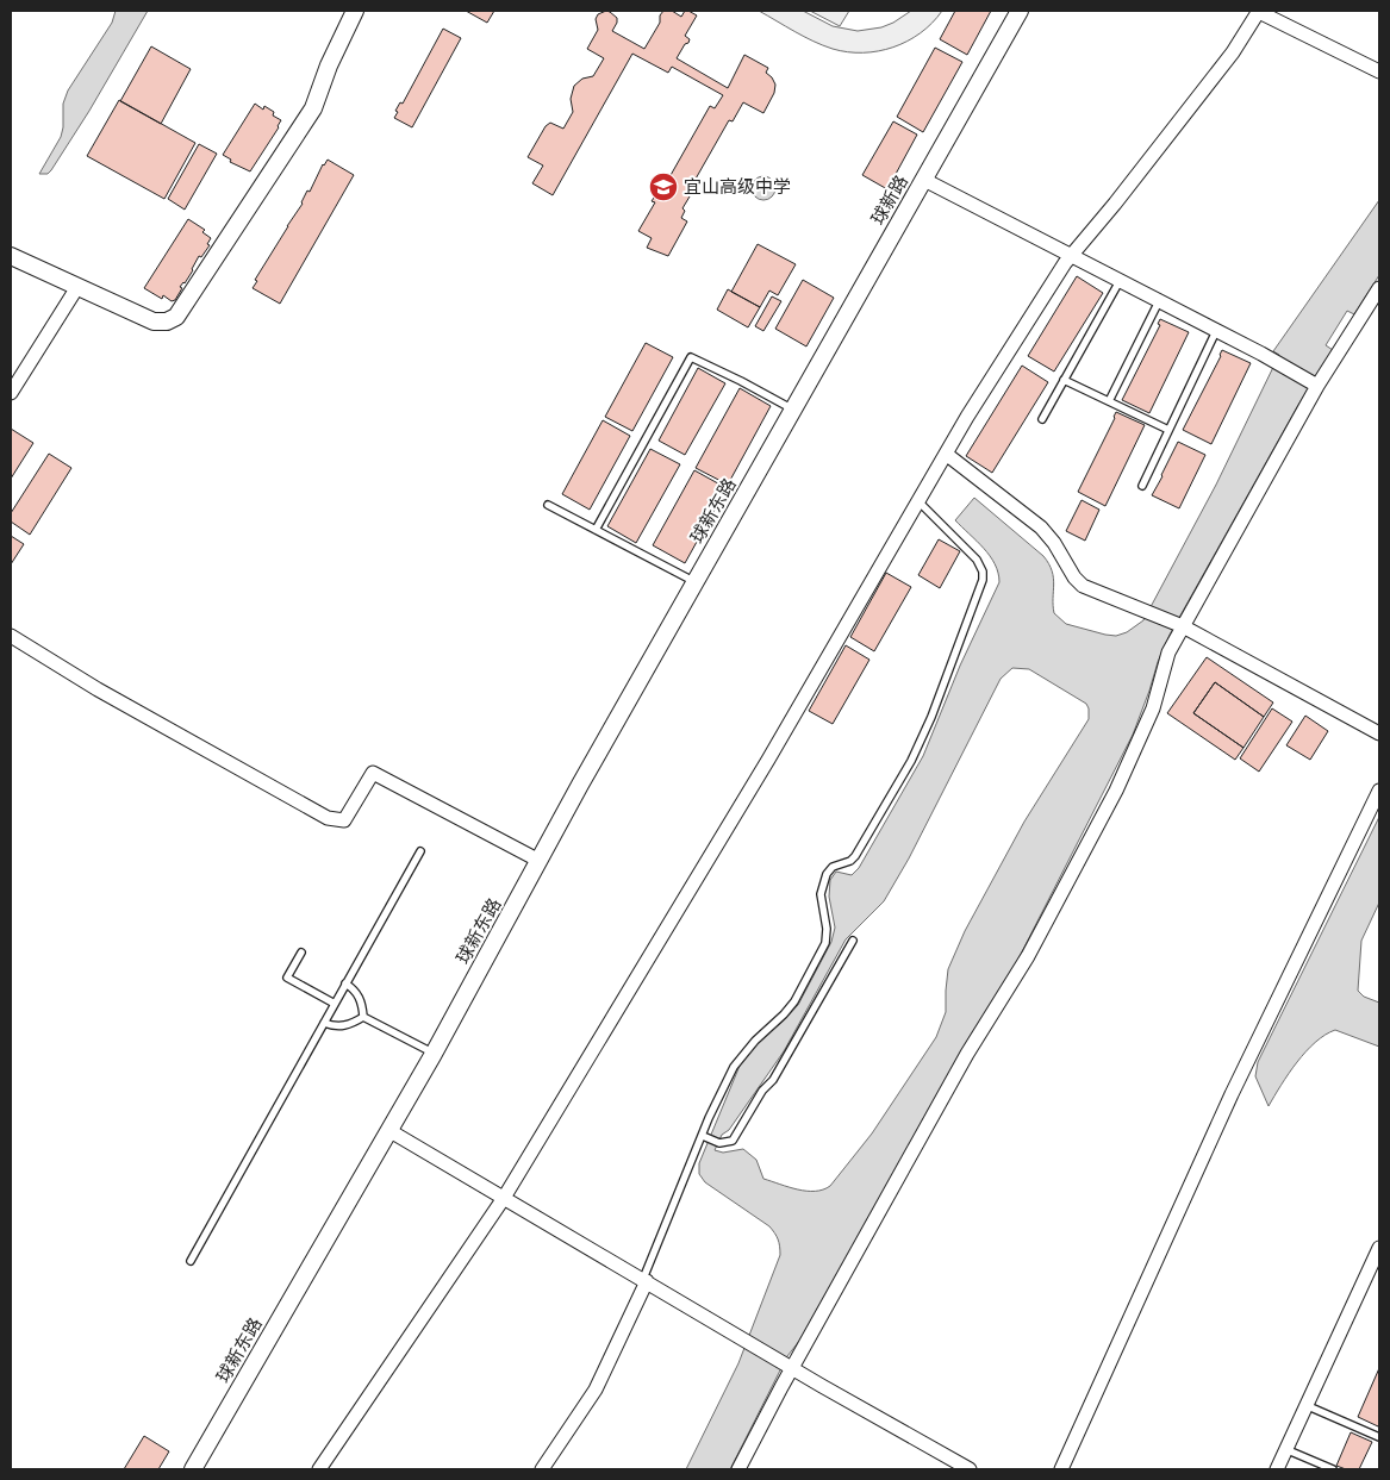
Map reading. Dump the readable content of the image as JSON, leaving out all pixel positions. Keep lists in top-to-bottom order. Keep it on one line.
{"streets":{"street":["球新路","球新东路"]},"crossings":[["球新路","球新东路"]],"places":{"school or university":["宜山高级中学"]}}
